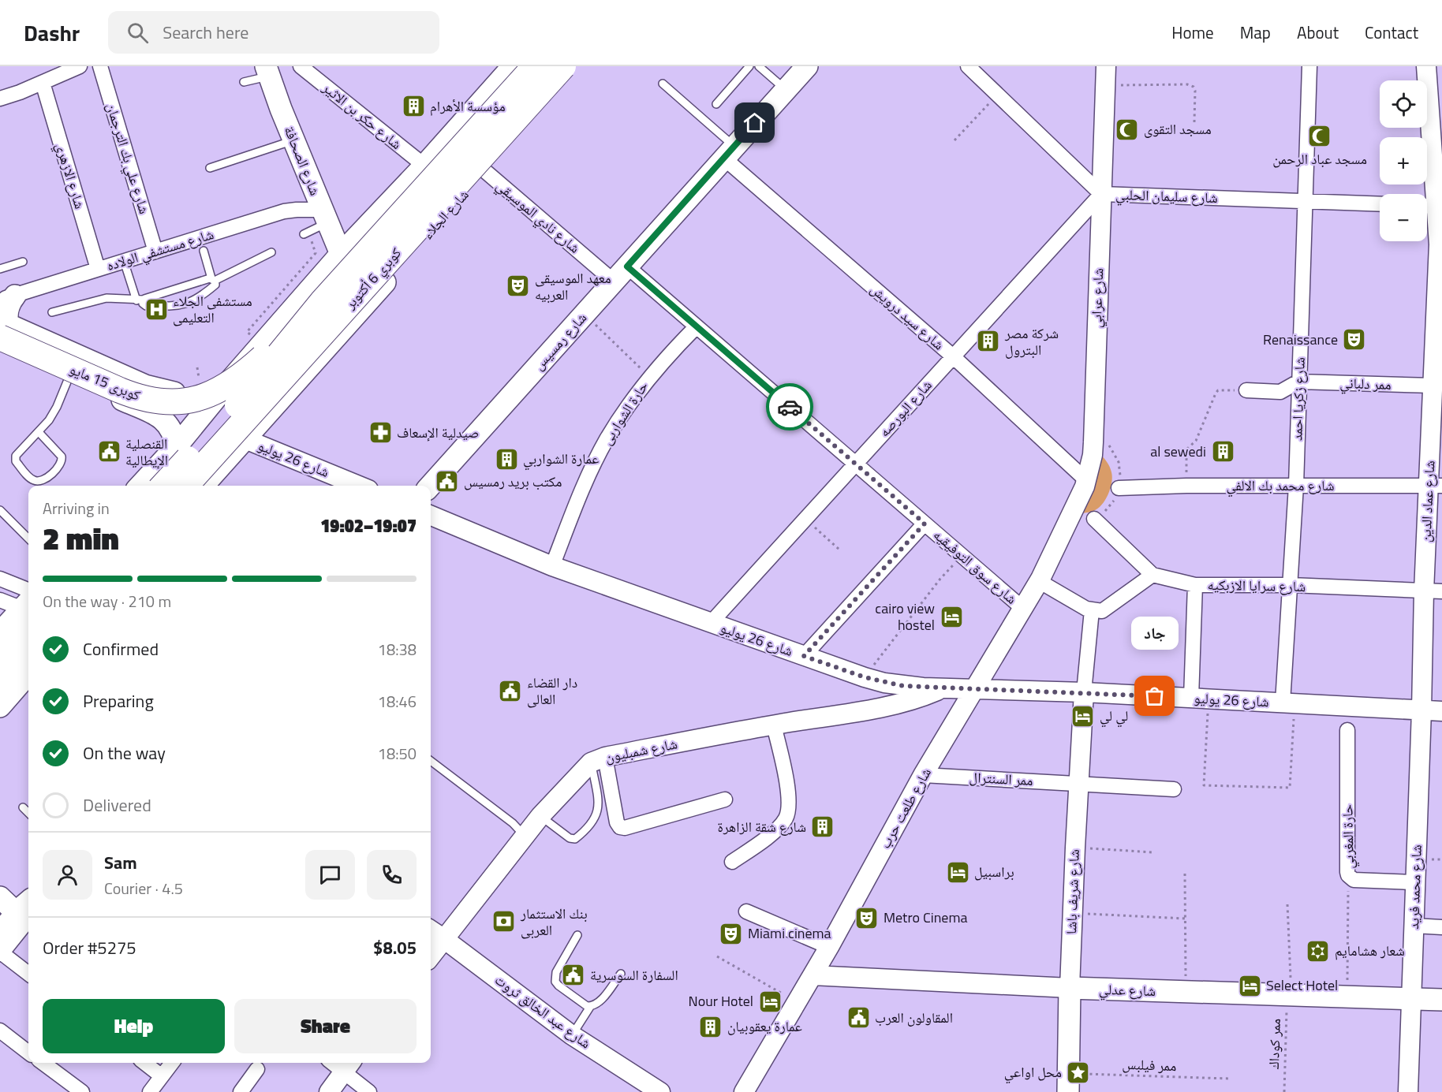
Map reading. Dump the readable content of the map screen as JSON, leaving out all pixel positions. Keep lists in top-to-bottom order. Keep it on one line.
{"streets":{"highway":["كوبري 6 أكتوبر","كوبرى 15 مايو"],"main road":["شارع الصحافة","شارع الجلاء","شارع رمسيس","شارع شريف باشا","شارع عدلي"],"street":["شارع حكر بن الاثير","شارع علي بك الترجمان","شارع الازهري","شارع سليمان الحلبي","شارع نادي الموسيقي","شارع مستشفي الولاده","شارع عرابي","شارع سيد درويش","ممر دلباني","شارع زكريا احمد","شارع البورصه","حارة الشواربى","شارع 26 يوليو","شارع محمد بك الالفي","شارع عماد الدين","شارع سوق التوفيقيه","شارع سرايا الازبكيه","شارع شمبليون","ممر السنترال","شارع طلعت حرب","حارة المغربي","شارع محمد فريد","شارع عبد الخالق ثروت"],"path":["ممر كوداك","ممر فيلبس"]},"crossings":[["شارع علي بك الترجمان","شارع مستشفي الولاده"],["شارع الصحافة","شارع مستشفي الولاده"],["شارع الازهري","شارع مستشفي الولاده"],["شارع سليمان الحلبي","شارع عرابي"],["شارع سليمان الحلبي","شارع زكريا احمد"],["شارع سليمان الحلبي","شارع البورصه"],["شارع الجلاء","شارع نادي الموسيقي"],["شارع الجلاء","شارع 26 يوليو"],["شارع نادي الموسيقي","شارع رمسيس"],["شارع نادي الموسيقي","شارع سوق التوفيقيه"],["كوبري 6 أكتوبر","كوبرى 15 مايو"],["شارع عرابي","شارع سيد درويش"],["شارع عرابي","شارع البورصه"],["شارع عرابي","شارع طلعت حرب"],["شارع سيد درويش","شارع رمسيس"],["شارع سيد درويش","شارع البورصه"],["شارع رمسيس","شارع سوق التوفيقيه"],["ممر دلباني","شارع زكريا احمد"],["ممر دلباني","شارع عماد الدين"],["شارع زكريا احمد","شارع 26 يوليو"],["شارع زكريا احمد","شارع محمد بك الالفي"],["شارع زكريا احمد","شارع سرايا الازبكيه"],["شارع البورصه","شارع 26 يوليو"],["شارع البورصه","شارع سوق التوفيقيه"],["حارة الشواربى","شارع 26 يوليو"],["حارة الشواربى","شارع سوق التوفيقيه"],["شارع 26 يوليو","شارع عماد الدين"],["شارع 26 يوليو","شارع شمبليون"],["شارع 26 يوليو","شارع طلعت حرب"],["شارع 26 يوليو","شارع محمد فريد"],["شارع 26 يوليو","شارع شريف باشا"],["شارع محمد بك الالفي","شارع عماد الدين"],["شارع عماد الدين","شارع سرايا الازبكيه"],["شارع عماد الدين","شارع محمد فريد"],["شارع سوق التوفيقيه","شارع طلعت حرب"],["شارع شمبليون","شارع عبد الخالق ثروت"],["ممر السنترال","شارع طلعت حرب"],["ممر السنترال","شارع شريف باشا"],["شارع طلعت حرب","شارع عدلي"],["حارة المغربي","شارع محمد فريد"],["شارع محمد فريد","شارع عدلي"],["شارع شريف باشا","شارع عدلي"],["شارع شريف باشا","ممر فيلبس"],["شارع عدلي","ممر كوداك"]],"places":{"building":["مؤسسة الأهرام","شركة مصر البترول","al sewedi","عمارة الشواربي","شارع شقة الزاهرة","عمارة يعقوبيان"],"mosque":["مسجد التقوى","مسجد عباد الرحمن"],"theatre":["معهد الموسيقى العربيه","Renaissance","Metro Cinema","Miami cinema"],"hospital":["مستشفى الجلاء التعليمى"],"pharmacy":["صيدلية الإسعاف"],"public building":["القنصلية الإيطالية","مكتب بريد رمسيس","دار القضاء العالى","السفارة السوسرية","المقاولون العرب"],"hotel":["cairo view hostel","لي لي","براسبيل","Select Hotel","Nour Hotel"],"other":["جاد"],"bank":["بنك الاستثمار العربى"],"synagogue":["شعار هشامايم"],"place":["محل اواعي"]},"page":{"header":"Dashr","search":"Search here","nav":["Home","Map","About","Contact"],"map_buttons":["+","−"],"heading":["2 min","Arriving in","19:02–19:07"],"panel":["Sam","Courier · 4.5","Order #5275","$8.05"],"bar":"On the way · 210 m","bubble":"جاد","list":[["Confirmed","18:38"],["Preparing","18:46"],["On the way","18:50"],"Delivered"],"buttons":["Help","Share"]}}
